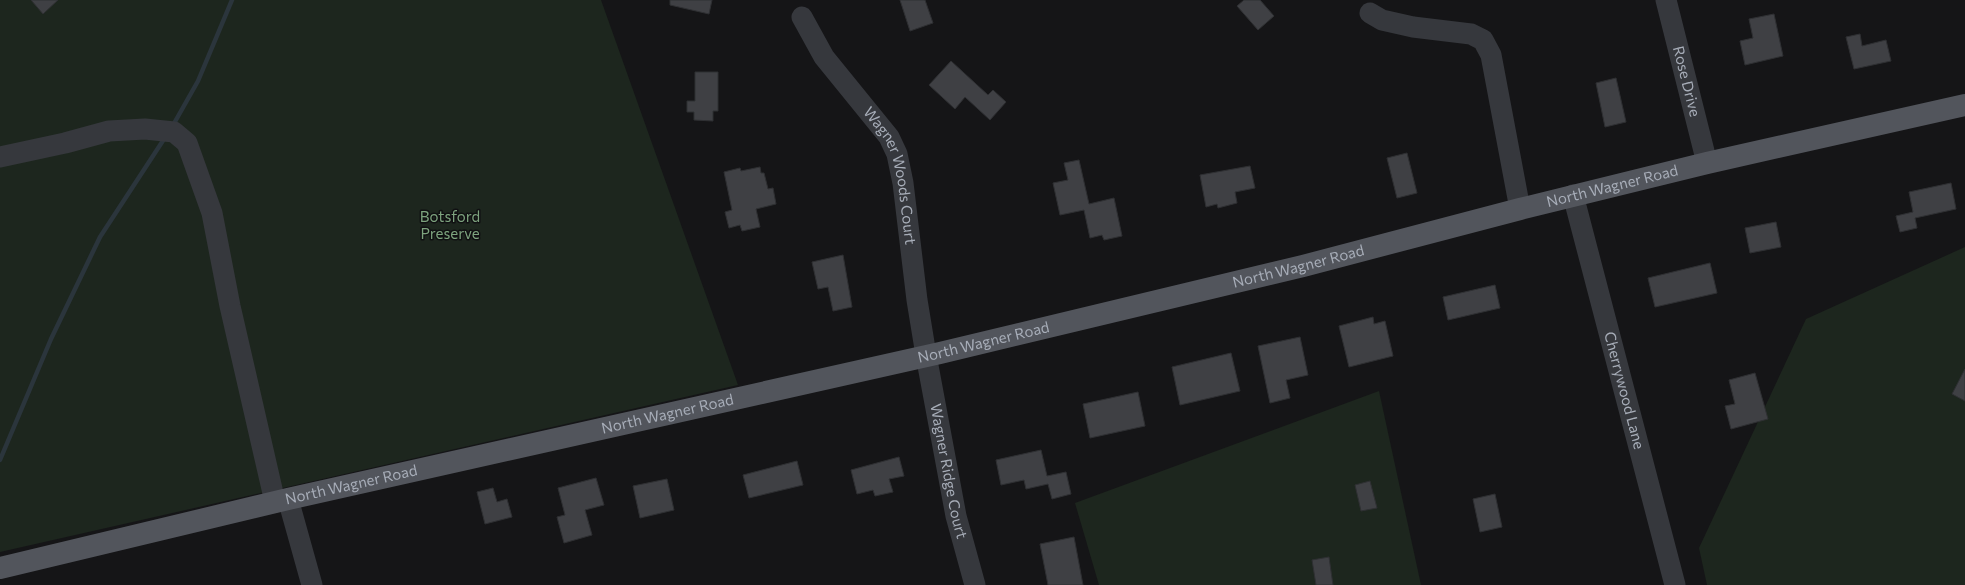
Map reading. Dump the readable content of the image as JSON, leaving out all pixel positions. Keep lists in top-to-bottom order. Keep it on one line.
{"streets":{"main road":["North Wagner Road"],"street":["Rose Drive","Wagner Woods Court","Cherrywood Lane","Wagner Ridge Court"]},"crossings":[["Rose Drive","North Wagner Road"],["Wagner Woods Court","North Wagner Road"],["Wagner Woods Court","Wagner Ridge Court"],["North Wagner Road","Cherrywood Lane"],["North Wagner Road","Wagner Ridge Court"]],"parks":["Botsford Preserve"]}
